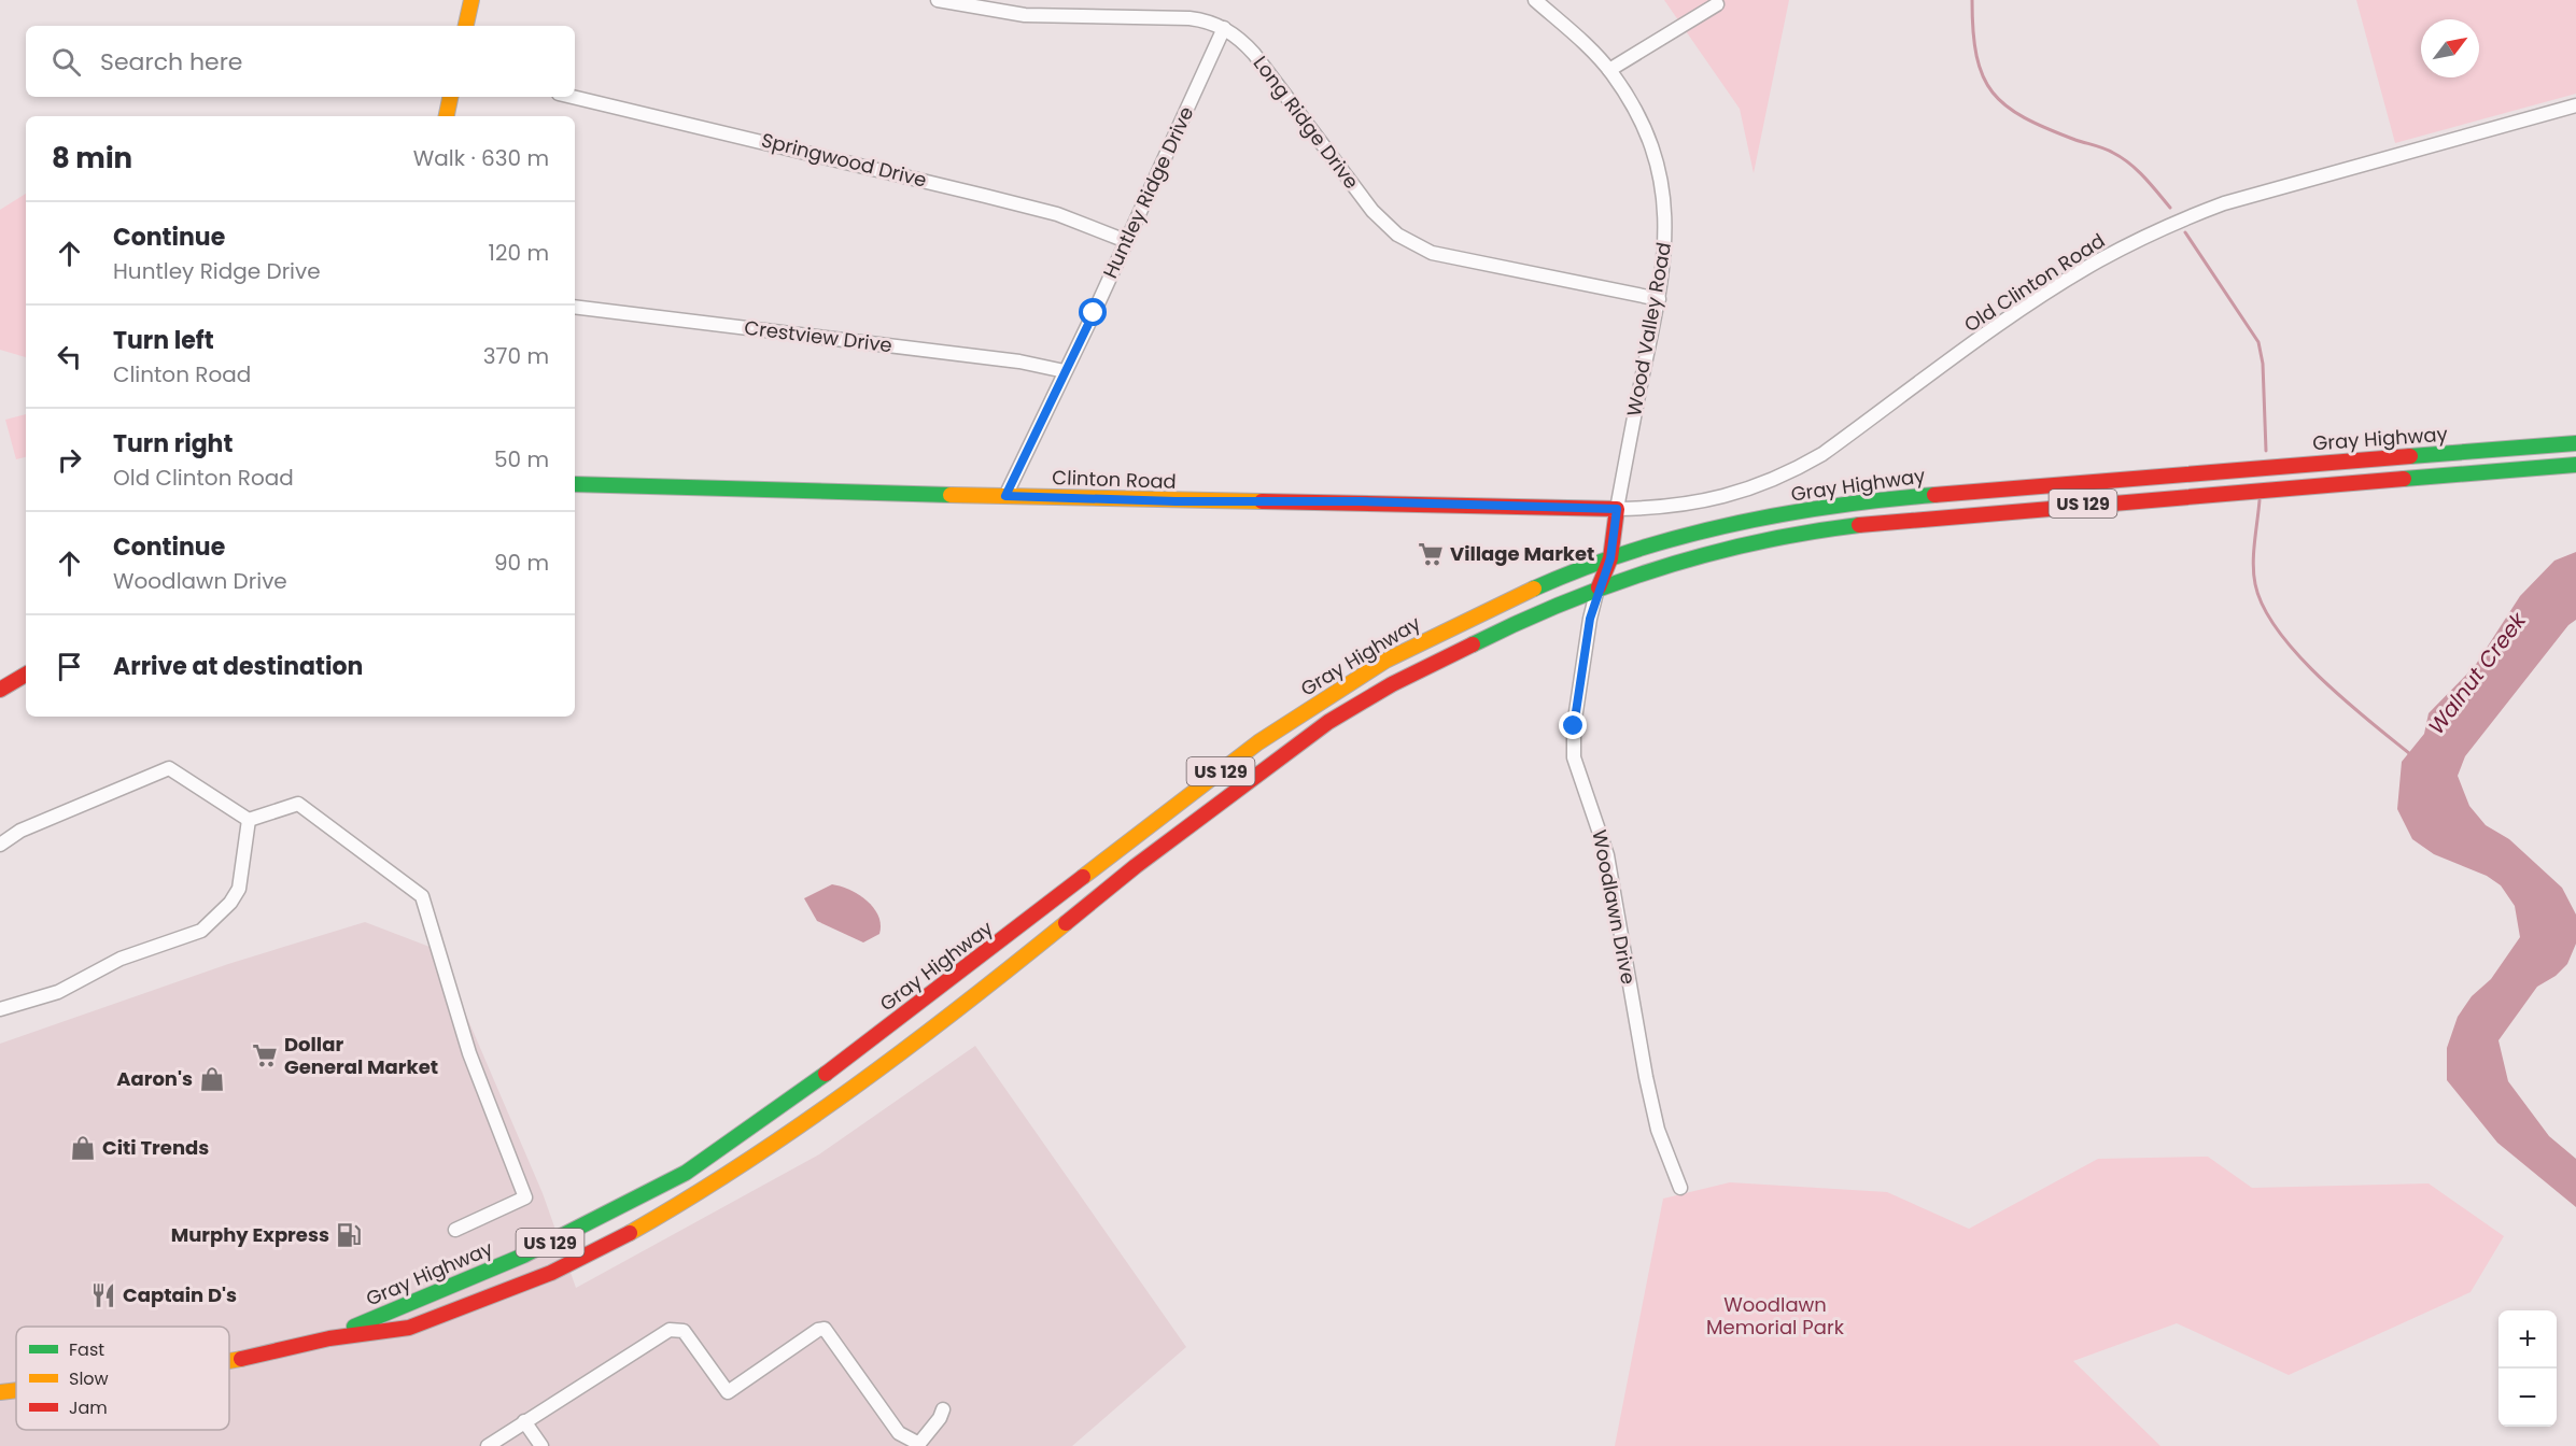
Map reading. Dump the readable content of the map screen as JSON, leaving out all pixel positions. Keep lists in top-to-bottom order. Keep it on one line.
{"streets":{"main road":["Gray Highway","Clinton Road","US 129"],"street":["Long Ridge Drive","Springwood Drive","Huntley Ridge Drive","Old Clinton Road","Wood Valley Road","Crestview Drive","Woodlawn Drive"]},"crossings":[["Long Ridge Drive","Huntley Ridge Drive"],["Long Ridge Drive","Wood Valley Road"],["Springwood Drive","Huntley Ridge Drive"],["Huntley Ridge Drive","Crestview Drive"],["Huntley Ridge Drive","Clinton Road"],["Old Clinton Road","Wood Valley Road"],["Old Clinton Road","Clinton Road"],["Wood Valley Road","Clinton Road"],["Gray Highway","Woodlawn Drive"]],"water":["Walnut Creek"],"parks":["Woodlawn Memorial Park"],"places":{"supermarket":["Village Market","Dollar General Market"],"shop":["Aaron's","Citi Trends"],"fuel station":["Murphy Express"],"restaurant":["Captain D's"]},"legend":["Fast","Slow","Jam"],"north":"top right","page":{"search":"Search here","heading":["8 min","Walk · 630 m"],"list":[["Continue","Huntley Ridge Drive","120 m"],["Turn left","Clinton Road","370 m"],["Turn right","Old Clinton Road","50 m"],["Continue","Woodlawn Drive","90 m"],"Arrive at destination"],"map_buttons":["+","−"]}}
